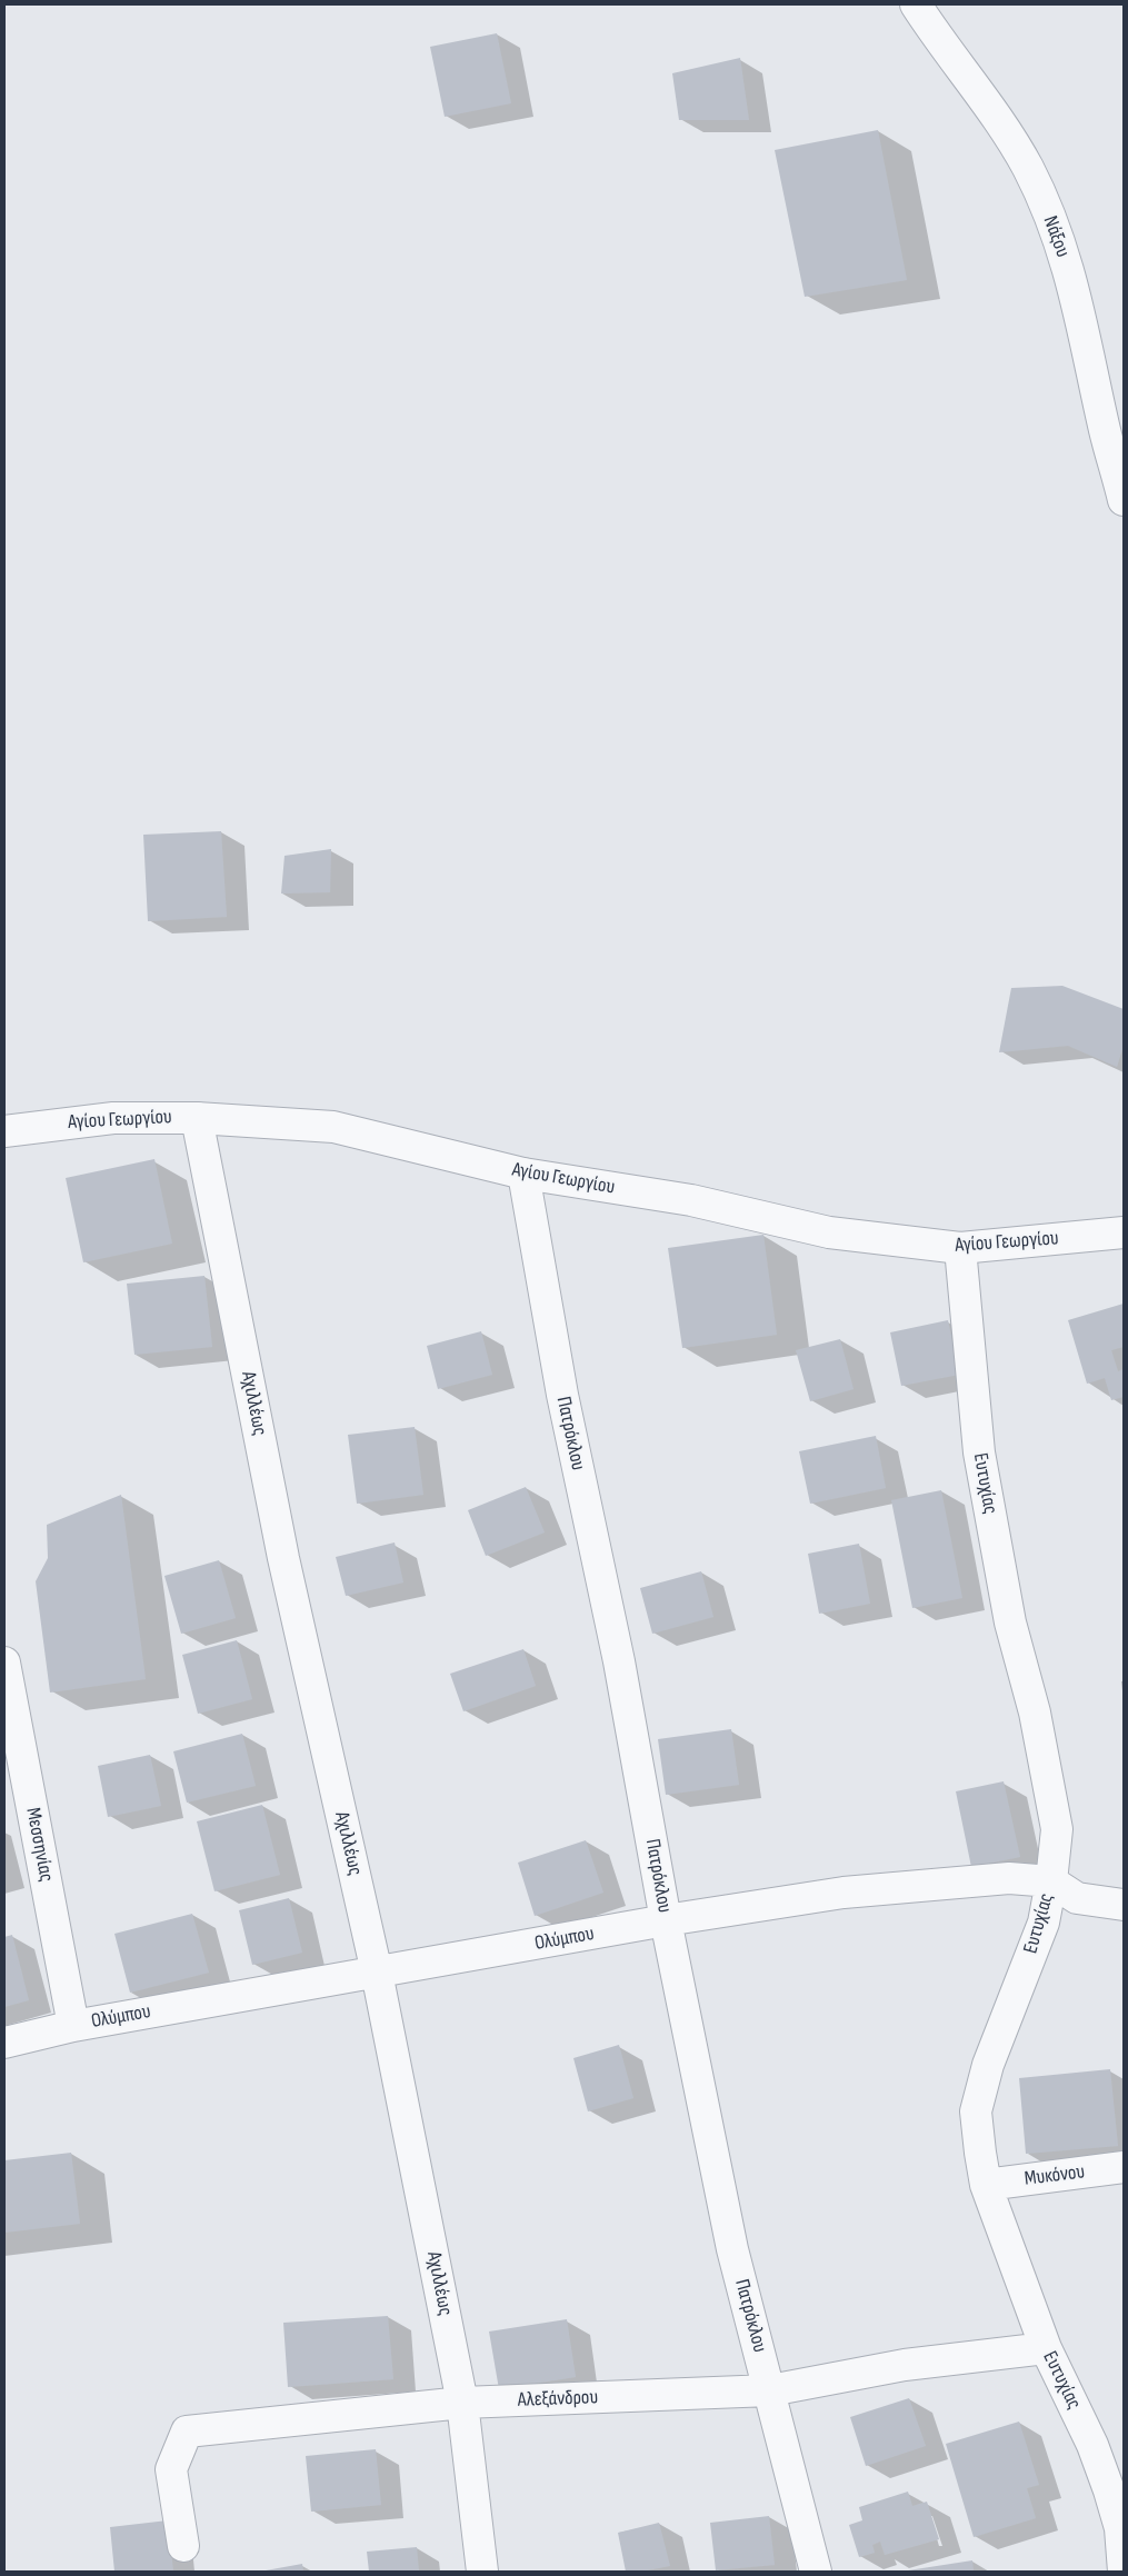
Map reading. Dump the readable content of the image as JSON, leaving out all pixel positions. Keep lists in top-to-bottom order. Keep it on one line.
{"streets":{"street":["Νάξου","Αγίου Γεωργίου","Αχιλλέως","Πατρόκλου","Ευτυχίας","Μεσσηνίας","Ολύμπου","Μυκόνου","Αλεξάνδρου"]},"crossings":[["Αγίου Γεωργίου","Αχιλλέως"],["Αγίου Γεωργίου","Πατρόκλου"],["Αγίου Γεωργίου","Ευτυχίας"],["Αχιλλέως","Ολύμπου"],["Αχιλλέως","Αλεξάνδρου"],["Πατρόκλου","Ολύμπου"],["Πατρόκλου","Αλεξάνδρου"],["Ευτυχίας","Ολύμπου"],["Ευτυχίας","Μυκόνου"],["Ευτυχίας","Αλεξάνδρου"],["Μεσσηνίας","Ολύμπου"]]}
